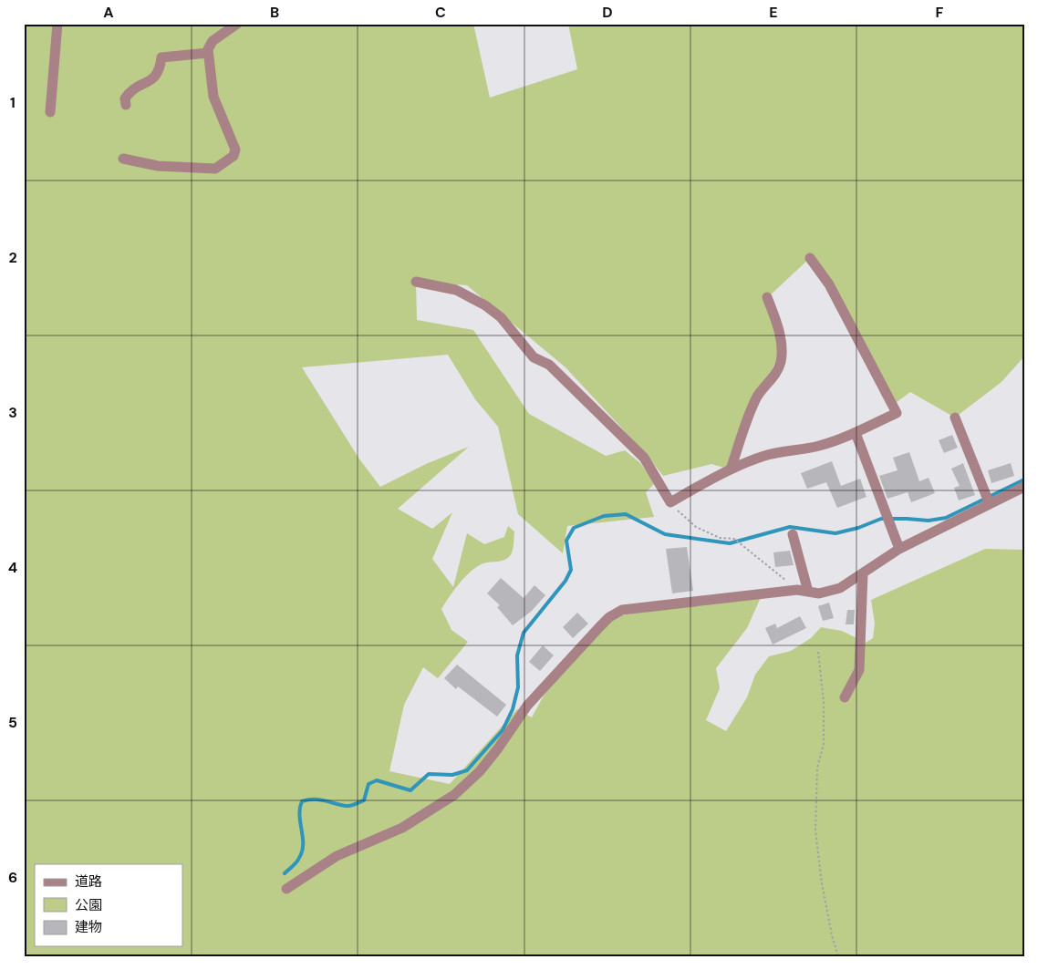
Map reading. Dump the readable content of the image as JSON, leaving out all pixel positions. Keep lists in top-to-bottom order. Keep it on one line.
{"legend":["道路","公園","建物"],"grid":{"columns":["A","B","C","D","E","F"],"rows":["1","2","3","4","5","6"]}}
